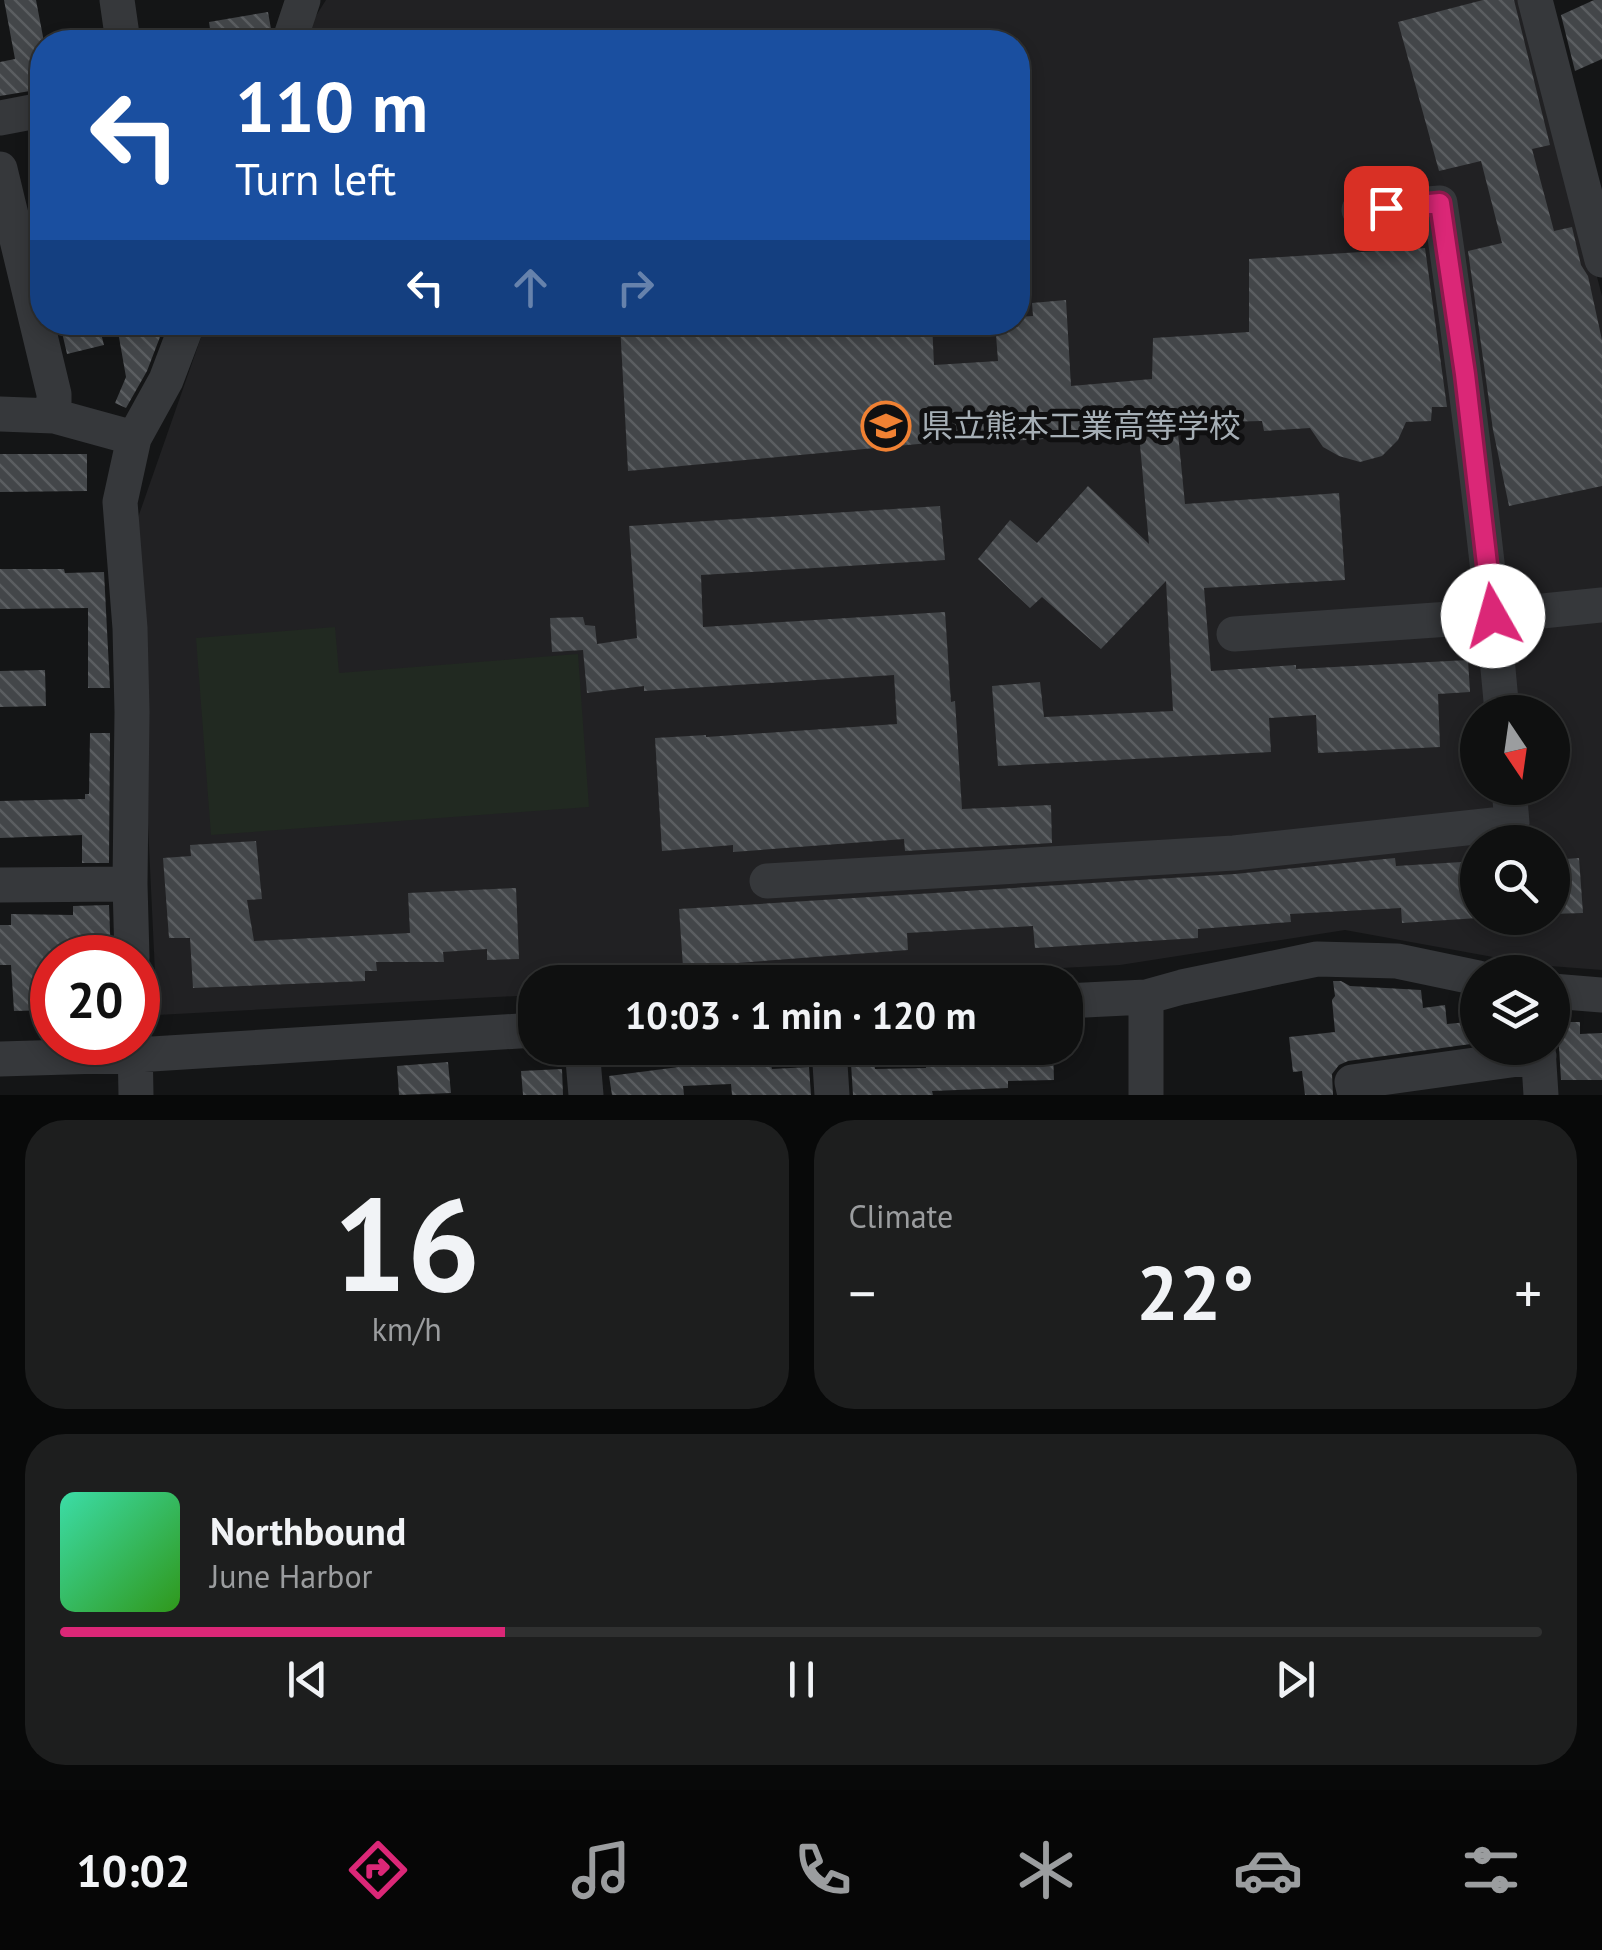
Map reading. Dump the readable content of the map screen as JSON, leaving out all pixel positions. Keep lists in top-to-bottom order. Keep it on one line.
{"places":{"school or university":["県立熊本工業高等学校"]},"north":"bottom","page":{"turn":["110 m","Turn left"],"limit":"20","trip":"10:03 · 1 min · 120 m","tile":[["16","km/h"],"Climate"],"heat":["−","22°","+"],"song":["Northbound","June Harbor"],"tabs":"10:02"}}
